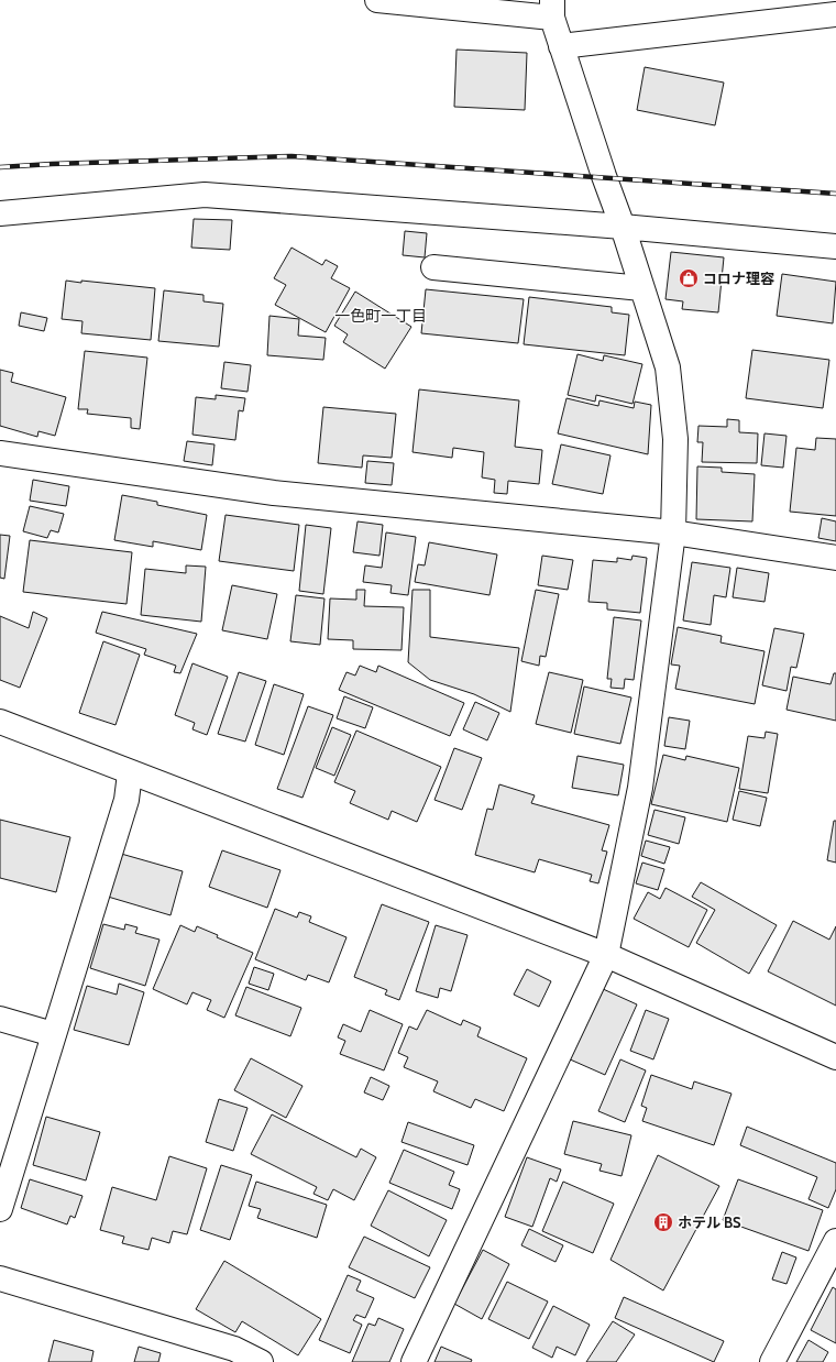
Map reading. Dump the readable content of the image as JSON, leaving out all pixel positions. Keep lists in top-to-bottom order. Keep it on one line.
{"districts":["一色町一丁目"],"places":{"shop":["コロナ理容"],"building":["ホテル BS"]}}
